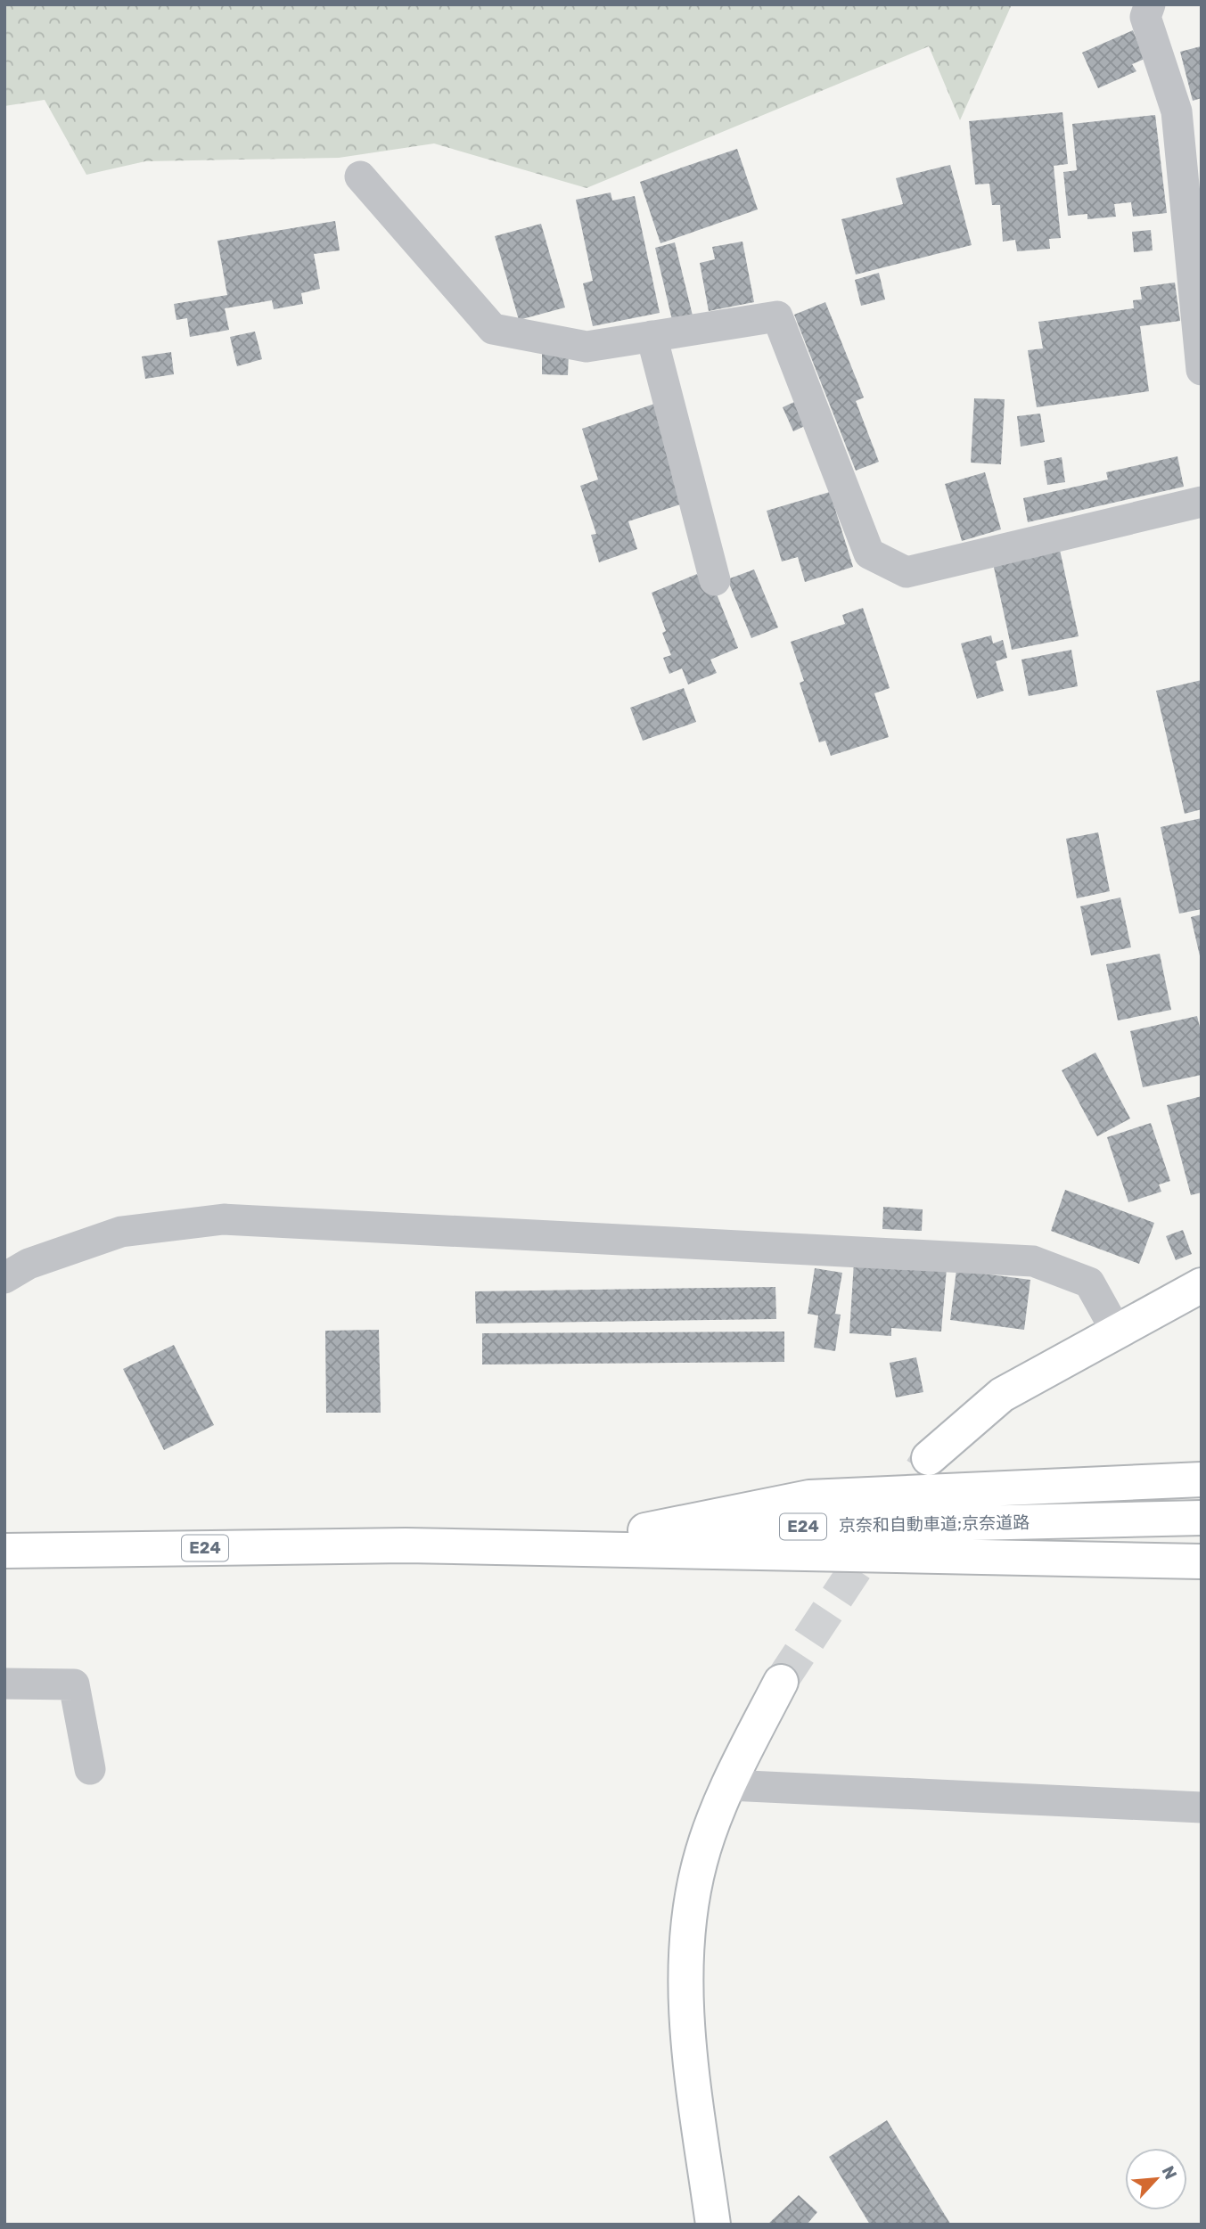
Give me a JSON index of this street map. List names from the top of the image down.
{
  "streets": {
    "main road": ["京奈和自動車道;京奈道路", "E24"]
  },
  "north": "top right"
}
